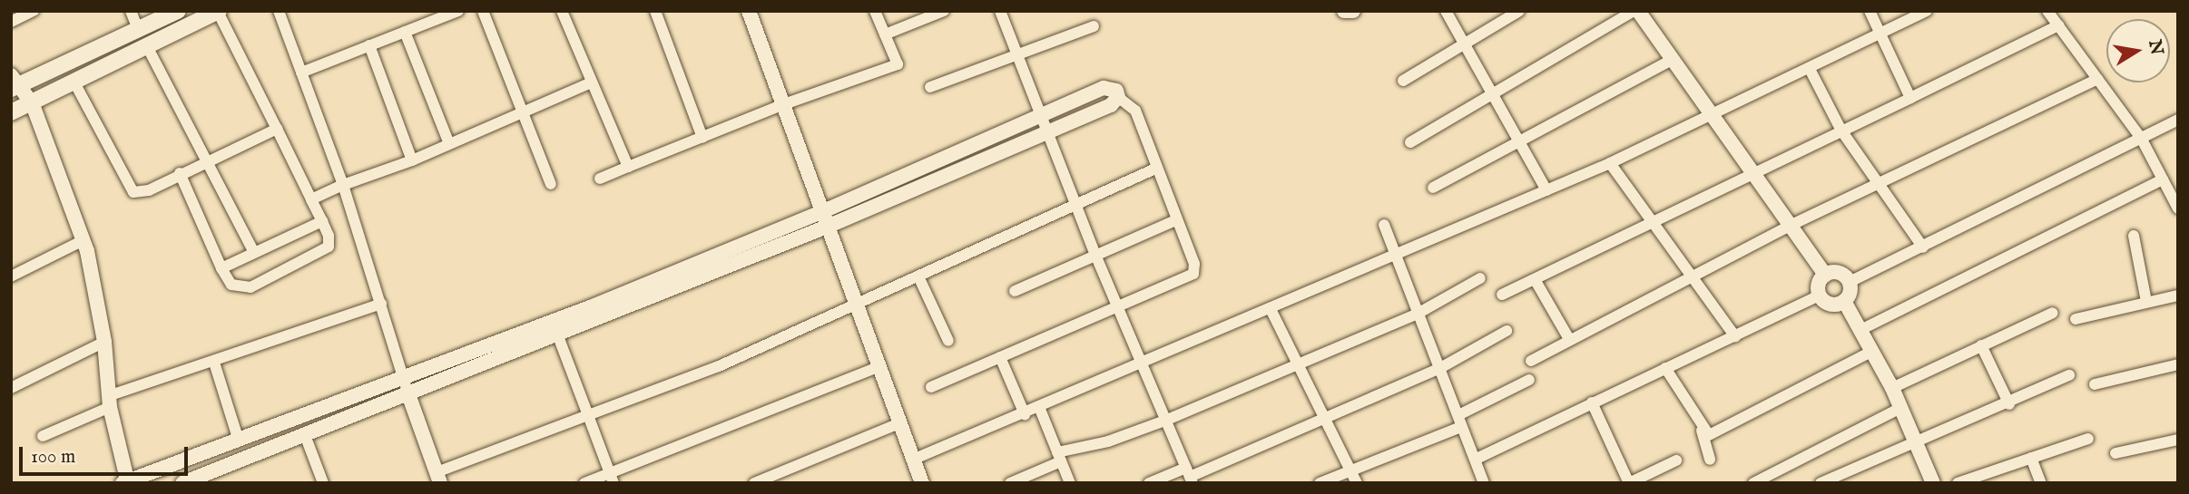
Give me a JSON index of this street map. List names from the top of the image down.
{
  "scale_bar": "100 m",
  "north": "right"
}
